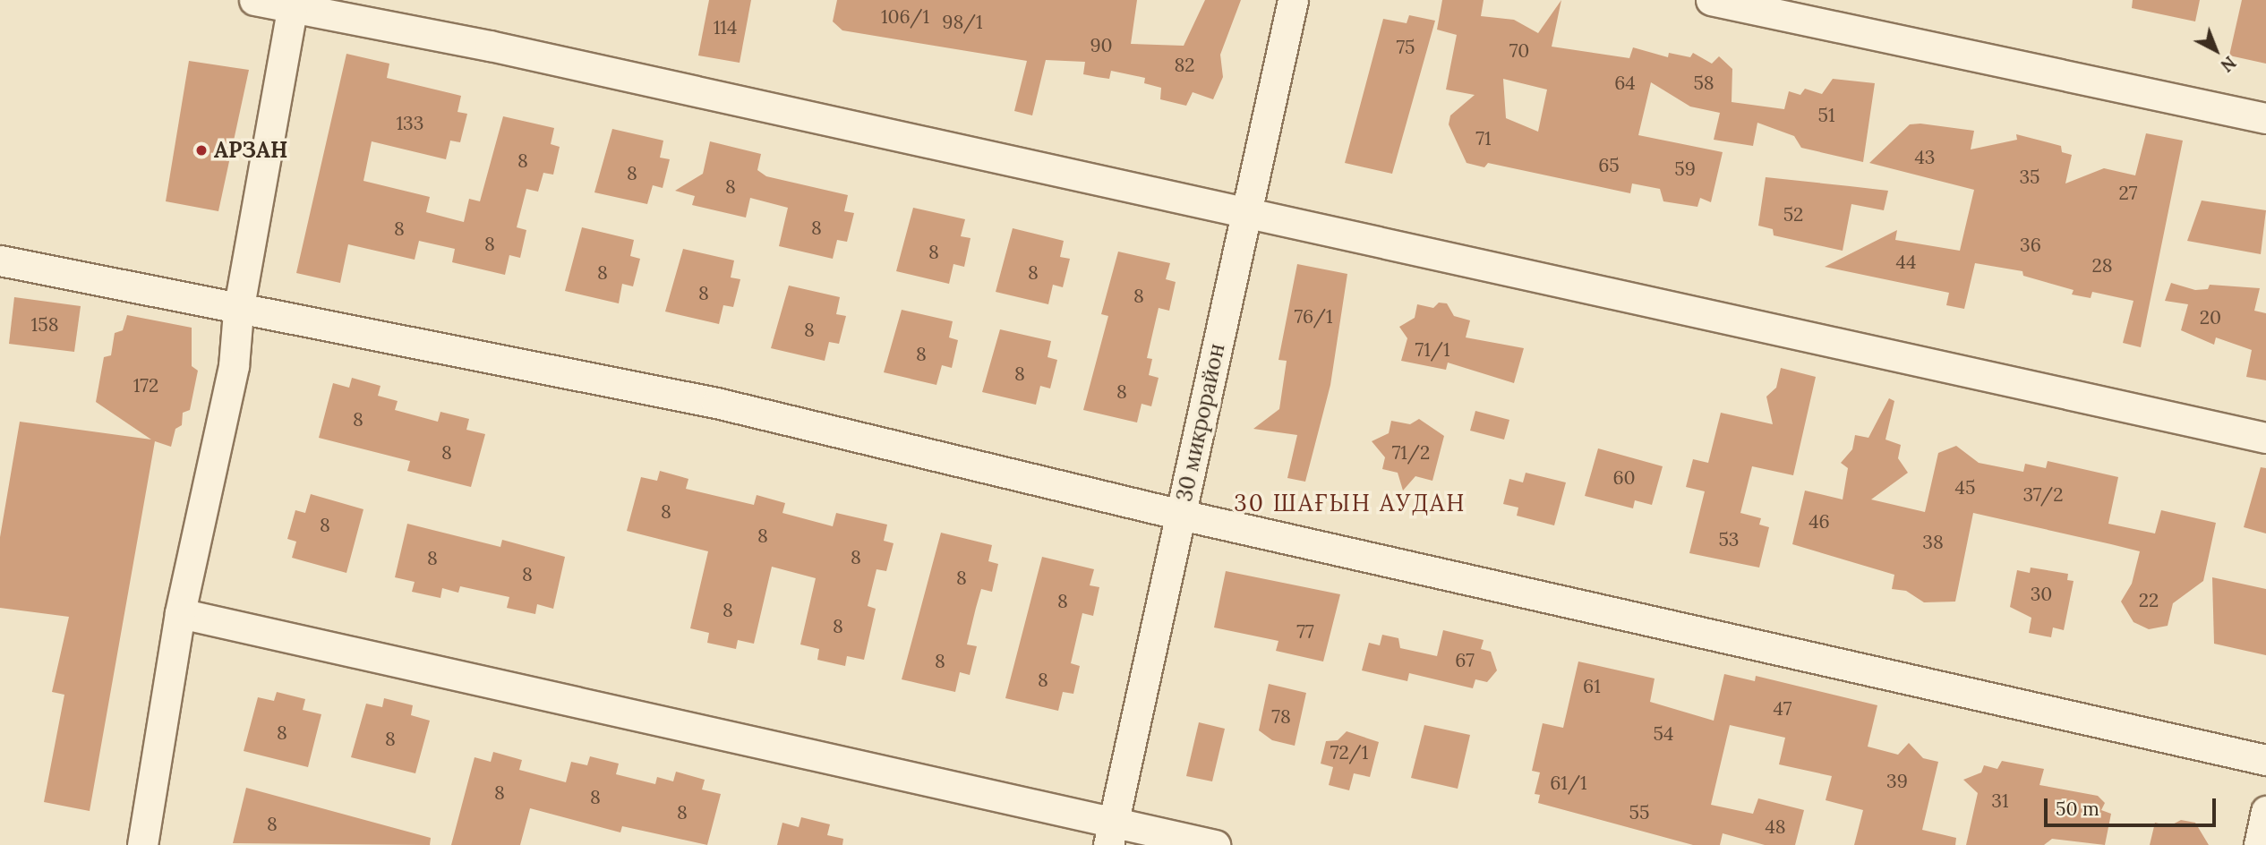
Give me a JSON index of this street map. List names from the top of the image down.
{
  "streets": {
    "street": ["30 микрорайон"]
  },
  "districts": ["30 ШАҒЫН АУДАН"],
  "places": ["АРЗАН"],
  "house_numbers": [
    "106/1",
    "98/1",
    "114",
    "90",
    "75",
    "70",
    "82",
    "64",
    "58",
    "51",
    "133",
    "71",
    "43",
    "8",
    "65",
    "59",
    "8",
    "35",
    "8",
    "27",
    "52",
    "8",
    "8",
    "8",
    "36",
    "8",
    "44",
    "28",
    "8",
    "8",
    "8",
    "8",
    "76/1",
    "20",
    "158",
    "8",
    "71/1",
    "8",
    "8",
    "172",
    "8",
    "8",
    "8",
    "71/2",
    "60",
    "45",
    "37/2",
    "8",
    "46",
    "8",
    "8",
    "53",
    "38",
    "8",
    "8",
    "8",
    "8",
    "30",
    "22",
    "8",
    "8",
    "8",
    "77",
    "67",
    "8",
    "8",
    "61",
    "47",
    "78",
    "8",
    "54",
    "8",
    "72/1",
    "39",
    "61/1",
    "8",
    "8",
    "31",
    "8",
    "55",
    "8",
    "48"
  ],
  "scale_bar": "50 m",
  "north": "bottom right"
}
